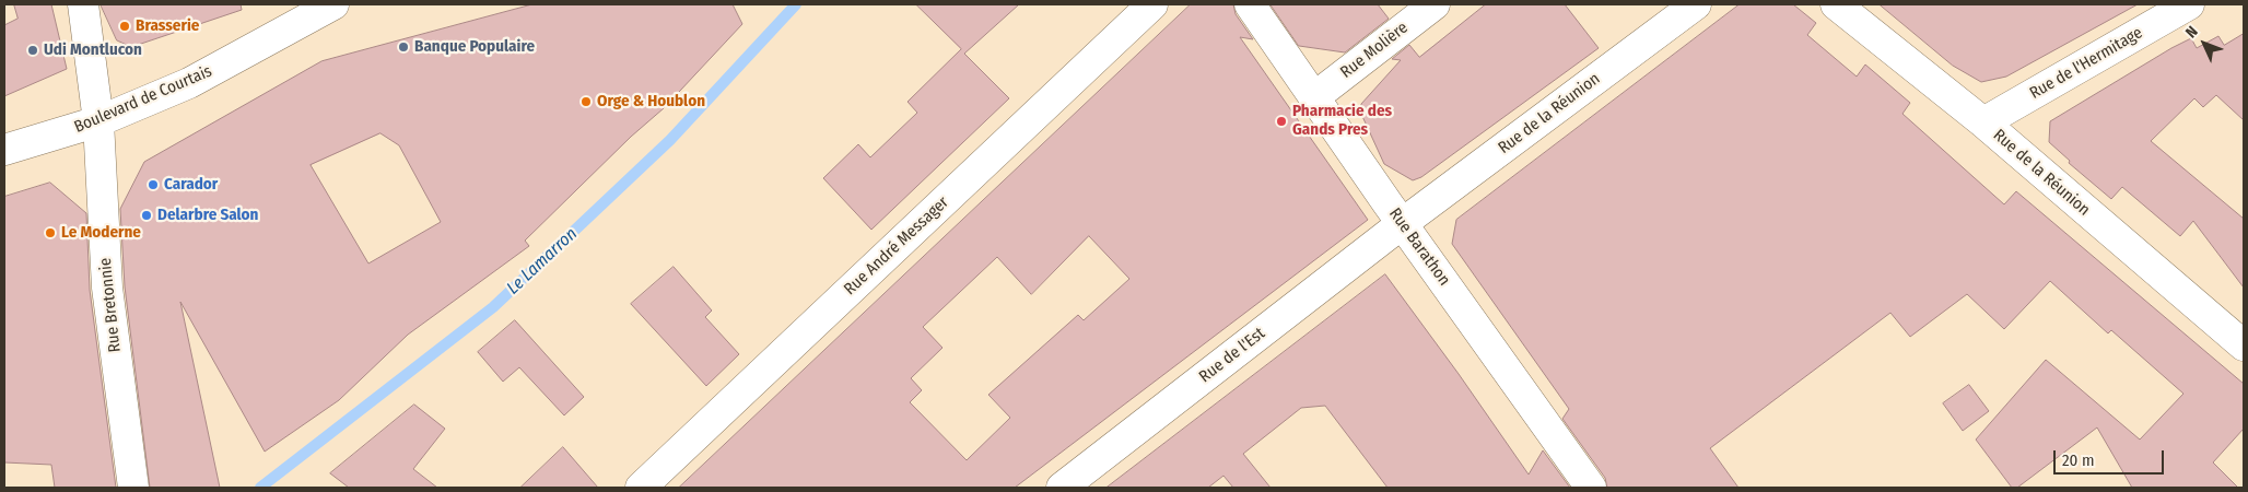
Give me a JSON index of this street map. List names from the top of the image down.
{
  "streets": {
    "street": [
      "Rue Molière",
      "Rue de l'Hermitage",
      "Boulevard de Courtais",
      "Rue de la Réunion",
      "Rue André Messager",
      "Rue Barathon",
      "Rue Bretonnie",
      "Rue de l'Est"
    ]
  },
  "crossings": [
    ["Rue Molière", "Rue Barathon"],
    ["Rue de l'Hermitage", "Rue de la Réunion"],
    ["Boulevard de Courtais", "Rue Bretonnie"],
    ["Rue de la Réunion", "Rue Barathon"],
    ["Rue de la Réunion", "Rue de l'Est"],
    ["Rue Barathon", "Rue de l'Est"]
  ],
  "water": ["Le Lamarron"],
  "places": [
    "Brasserie",
    "Banque Populaire",
    "Udi Montlucon",
    "Orge & Houblon",
    "Pharmacie des Gands Pres",
    "Carador",
    "Delarbre Salon",
    "Le Moderne"
  ],
  "scale_bar": "20 m",
  "north": "top left"
}
